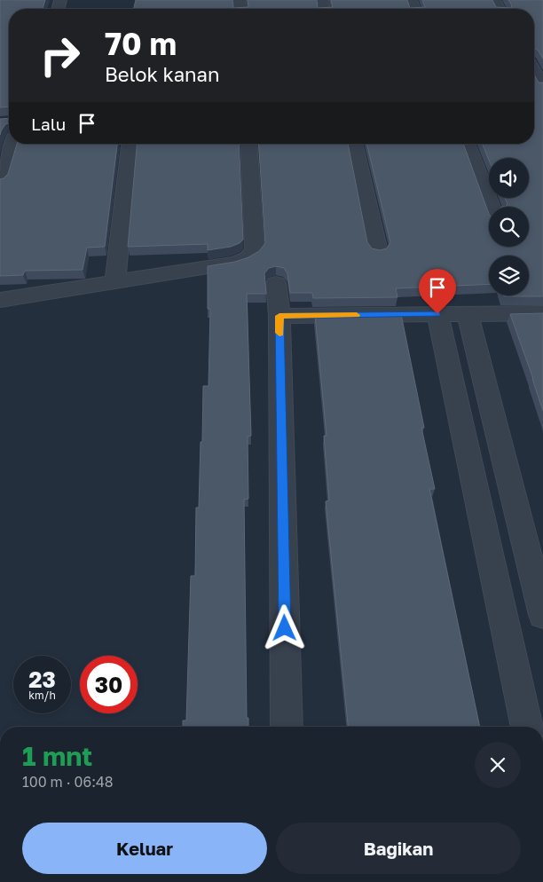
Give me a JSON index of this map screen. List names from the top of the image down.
{
  "page": {
    "turn": ["70 m", "Belok kanan"],
    "then": "Lalu",
    "speed": "23 km/h",
    "limit": "30",
    "heading": ["1 mnt", "100 m · 06:48"],
    "buttons": ["Keluar", "Bagikan"]
  }
}
